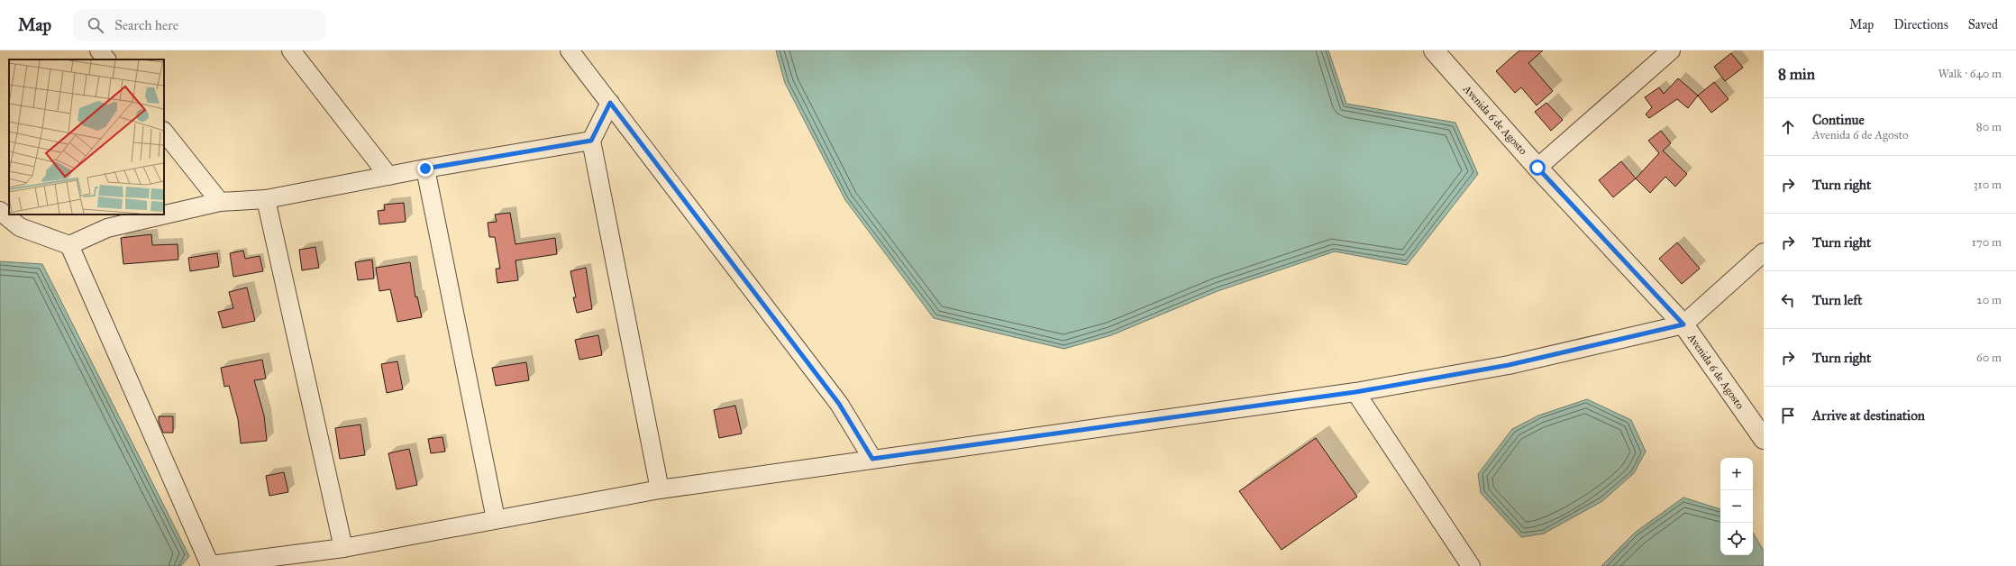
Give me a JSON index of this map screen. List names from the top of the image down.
{
  "streets": {
    "street": ["Avenida 6 de Agosto"]
  },
  "page": {
    "header": "Map",
    "search": "Search here",
    "nav": ["Map", "Directions", "Saved"],
    "heading": ["8 min", "Walk · 640 m"],
    "list": [
      ["Continue", "Avenida 6 de Agosto", "80 m"],
      ["Turn right", "310 m"],
      ["Turn right", "170 m"],
      ["Turn left", "20 m"],
      ["Turn right", "60 m"],
      "Arrive at destination"
    ],
    "map_buttons": ["+", "−"]
  }
}
